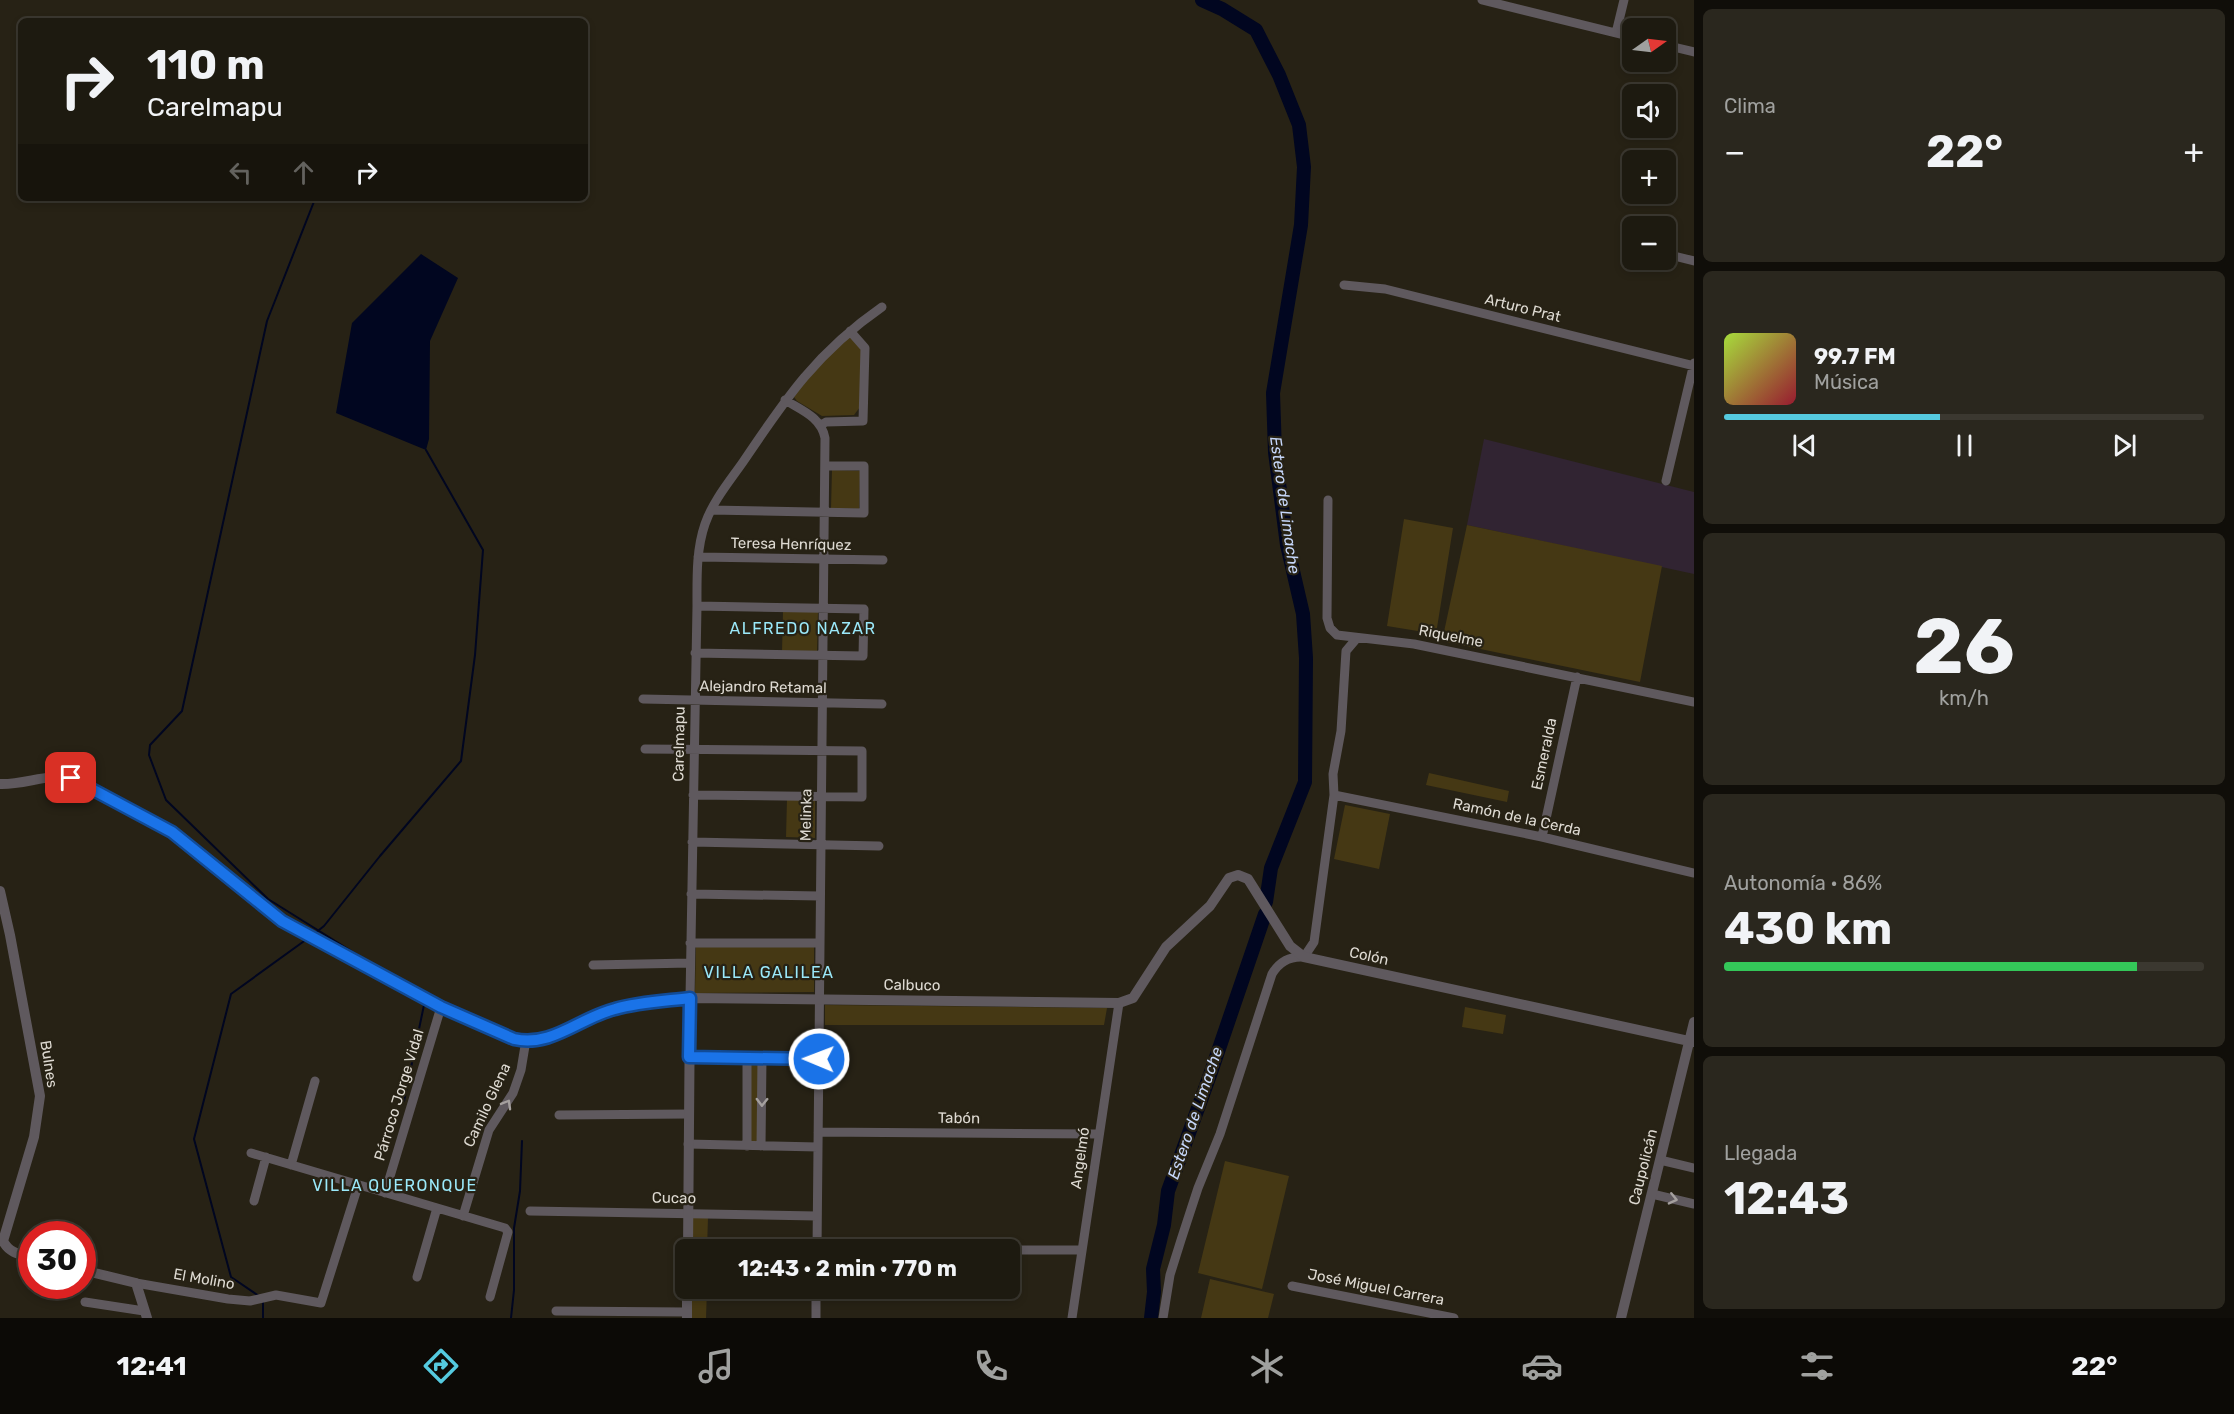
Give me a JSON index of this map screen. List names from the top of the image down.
{
  "streets": {
    "street": [
      "Arturo Prat",
      "Teresa Henríquez",
      "Riquelme",
      "Alejandro Retamal",
      "Carelmapu",
      "Esmeralda",
      "Melinka",
      "Ramón de la Cerda",
      "Colón",
      "Calbuco",
      "Bulnes",
      "Párroco Jorge Vidal",
      "Camilo Glena",
      "Tabón",
      "Angelmó",
      "Caupolicán",
      "Cucao",
      "El Molino",
      "José Miguel Carrera"
    ]
  },
  "crossings": [
    ["Teresa Henríquez", "Carelmapu"],
    ["Teresa Henríquez", "Melinka"],
    ["Riquelme", "Esmeralda"],
    ["Alejandro Retamal", "Carelmapu"],
    ["Alejandro Retamal", "Melinka"],
    ["Carelmapu", "Calbuco"],
    ["Carelmapu", "Cucao"],
    ["Esmeralda", "Ramón de la Cerda"],
    ["Melinka", "Calbuco"],
    ["Melinka", "Tabón"],
    ["Melinka", "Cucao"],
    ["Colón", "Calbuco"],
    ["Colón", "Caupolicán"],
    ["Calbuco", "Camilo Glena"],
    ["Calbuco", "Angelmó"],
    ["Tabón", "Angelmó"]
  ],
  "one_way": ["Camilo Glena"],
  "districts": ["ALFREDO NAZAR", "VILLA GALILEA", "VILLA QUERONQUE"],
  "water": ["Estero de Limache"],
  "north": "right",
  "page": {
    "tile": [
      "Clima",
      ["26", "km/h"],
      ["Autonomía · 86%", "430 km"],
      ["Llegada", "12:43"]
    ],
    "map_buttons": ["+", "−"],
    "turn": ["110 m", "Carelmapu"],
    "heat": ["−", "22°", "+"],
    "song": ["99.7 FM", "Música"],
    "limit": "30",
    "trip": "12:43 · 2 min · 770 m",
    "tabs": ["12:41", "22°"]
  }
}
